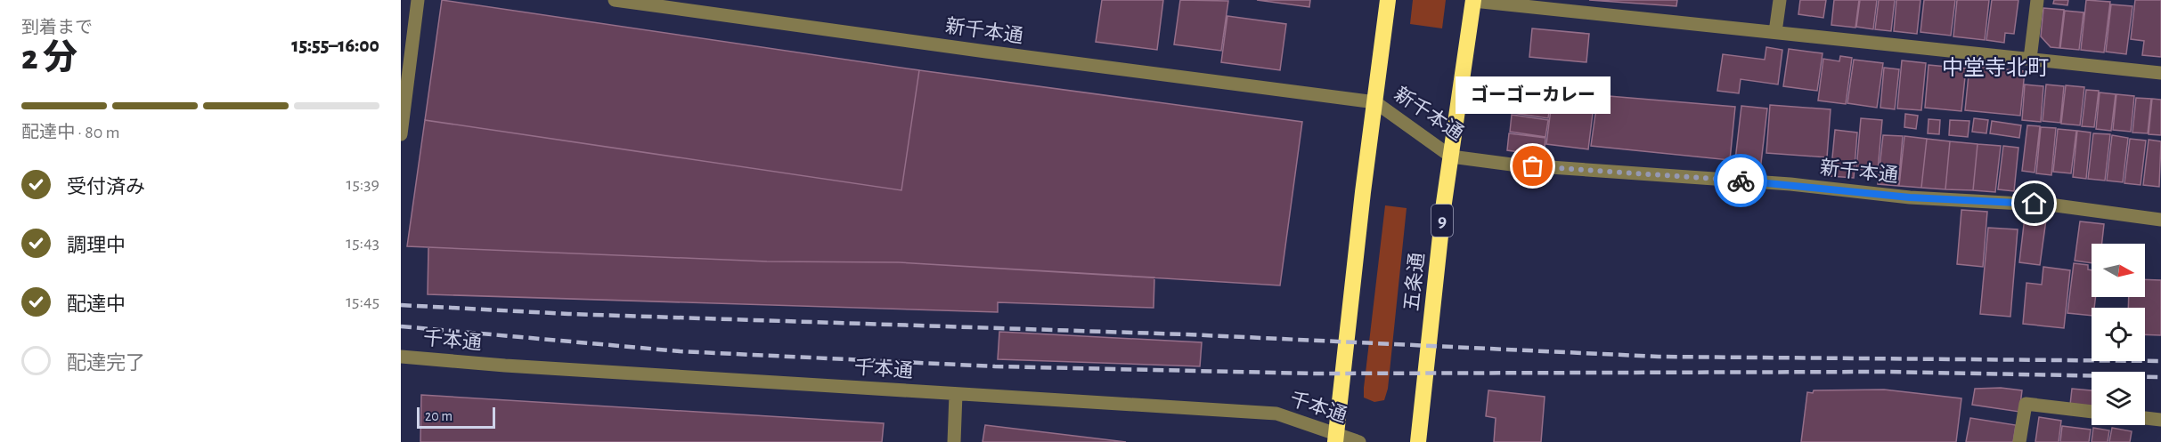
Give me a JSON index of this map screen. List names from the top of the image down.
{
  "streets": {
    "highway": ["9", "五条通"],
    "street": ["新千本通", "千本通"]
  },
  "crossings": [
    ["新千本通", "五条通"]
  ],
  "districts": ["中堂寺北町"],
  "places": ["ゴーゴーカレー"],
  "scale_bar": "20 m",
  "north": "right",
  "page": {
    "heading": ["2 分", "到着まで", "15:55–16:00"],
    "bubble": "ゴーゴーカレー",
    "bar": "配達中 · 80 m",
    "list": [
      ["受付済み", "15:39"],
      ["調理中", "15:43"],
      ["配達中", "15:45"],
      "配達完了"
    ],
    "scale": "20 m"
  }
}
